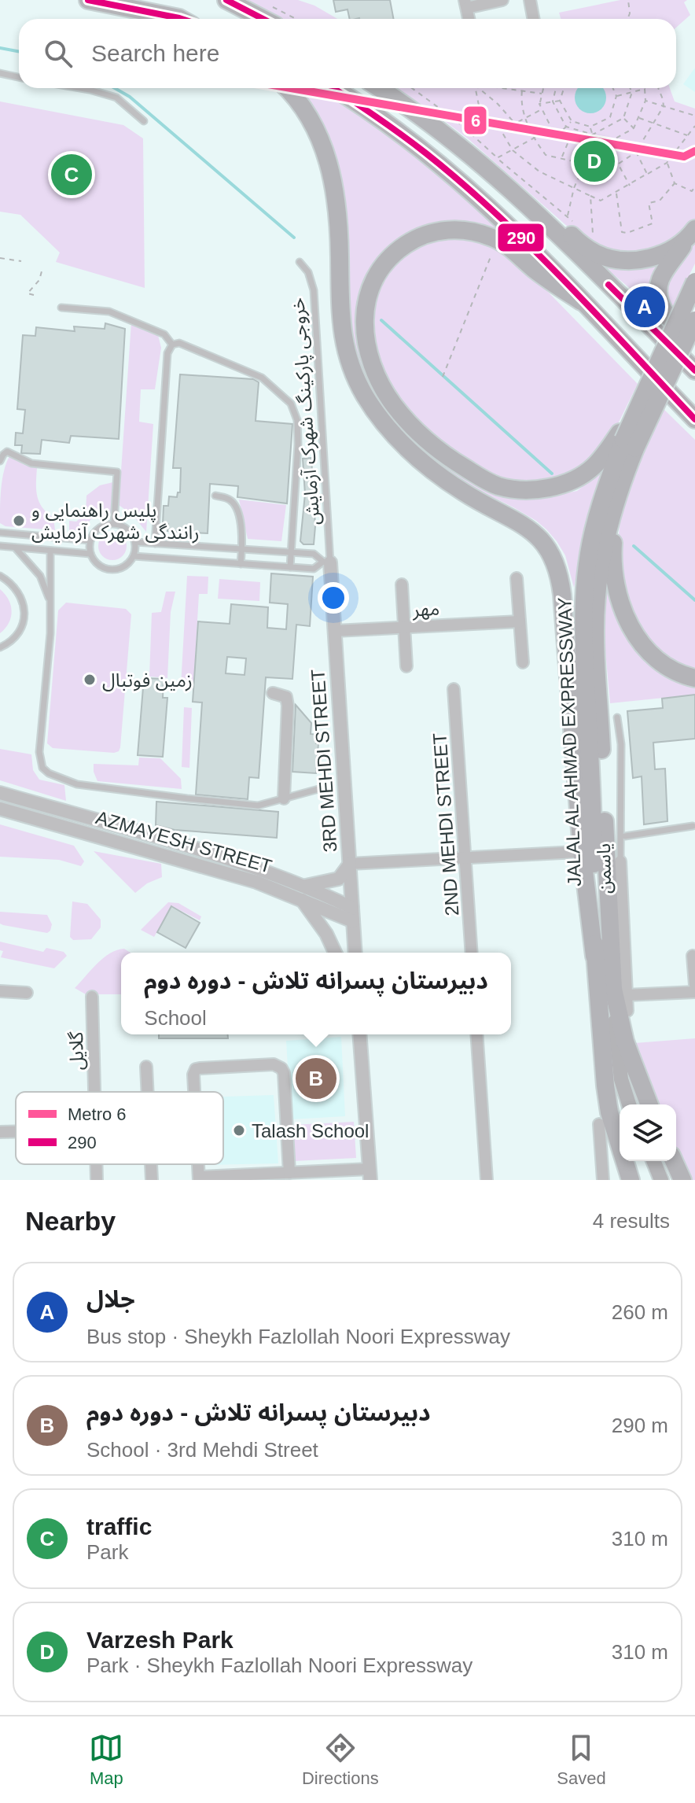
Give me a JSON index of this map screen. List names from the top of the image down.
{
  "streets": {
    "highway": ["JALAL AL AHMAD EXPRESSWAY"],
    "street": [
      "مهر",
      "3RD MEHDI STREET",
      "2ND MEHDI STREET",
      "AZMAYESH STREET",
      "یاسمن",
      "گلایل"
    ],
    "lane": ["خروجی پارکینگ شهرک آزمایش"]
  },
  "crossings": [
    ["خروجی پارکینگ شهرک آزمایش", "3RD MEHDI STREET"],
    ["مهر", "3RD MEHDI STREET"],
    ["JALAL AL AHMAD EXPRESSWAY", "یاسمن"],
    ["3RD MEHDI STREET", "AZMAYESH STREET"]
  ],
  "places": ["پلیس راهنمایی و رانندگی شهرک آزمایش", "زمین فوتبال", "Talash School"],
  "lines": ["transit line 290", "metro line 6"],
  "legend": ["Metro 6", "290"],
  "page": {
    "search": "Search here",
    "pins": [
      "D",
      "C",
      "A",
      "B"
    ],
    "popup": ["دبیرستان پسرانه تلاش - دوره دوم", "School"],
    "heading": ["Nearby", "4 results"],
    "list": [
      {
        "mark": "A",
        "name": "جلال",
        "note": "Bus stop · Sheykh Fazlollah Noori Expressway",
        "value": "260 m"
      },
      {
        "mark": "B",
        "name": "دبیرستان پسرانه تلاش - دوره دوم",
        "note": "School · 3rd Mehdi Street",
        "value": "290 m"
      },
      {
        "mark": "C",
        "name": "traffic",
        "note": "Park",
        "value": "310 m"
      },
      {
        "mark": "D",
        "name": "Varzesh Park",
        "note": "Park · Sheykh Fazlollah Noori Expressway",
        "value": "310 m"
      }
    ],
    "nav": ["Map", "Directions", "Saved"]
  }
}
